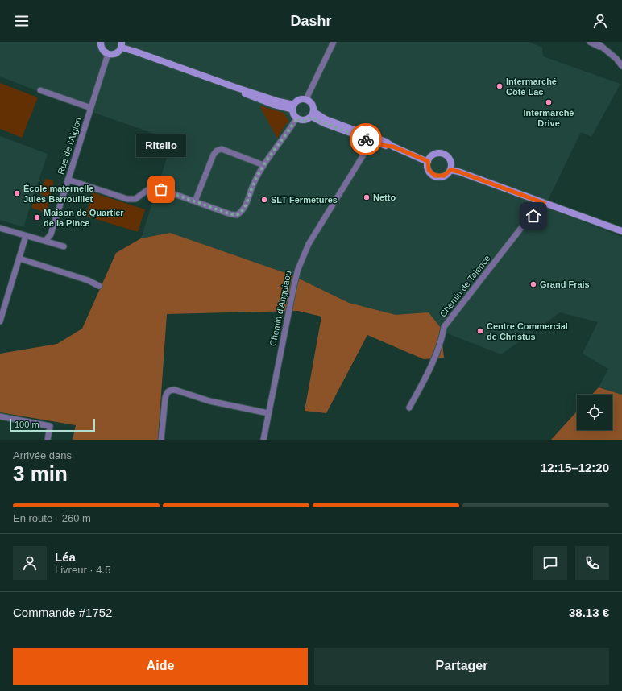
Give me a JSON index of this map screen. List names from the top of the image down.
{
  "streets": {
    "street": ["Rue de l'Aiglon", "Chemin de Talence", "Chemin d'Anguiaou"]
  },
  "places": [
    "Intermarché Côté Lac",
    "Intermarché Drive",
    "Ritello",
    "École maternelle Jules Barrouillet",
    "Netto",
    "SLT Fermetures",
    "Maison de Quartier de la Pince",
    "Grand Frais",
    "Centre Commercial de Christus"
  ],
  "scale_bar": "100 m",
  "page": {
    "header": "Dashr",
    "bubble": "Ritello",
    "scale": "100 m",
    "heading": ["3 min", "Arrivée dans", "12:15–12:20"],
    "panel": [
      "Léa",
      "Livreur · 4.5",
      "Commande #1752",
      "38.13 €"
    ],
    "bar": "En route · 260 m",
    "buttons": ["Aide", "Partager"]
  }
}
